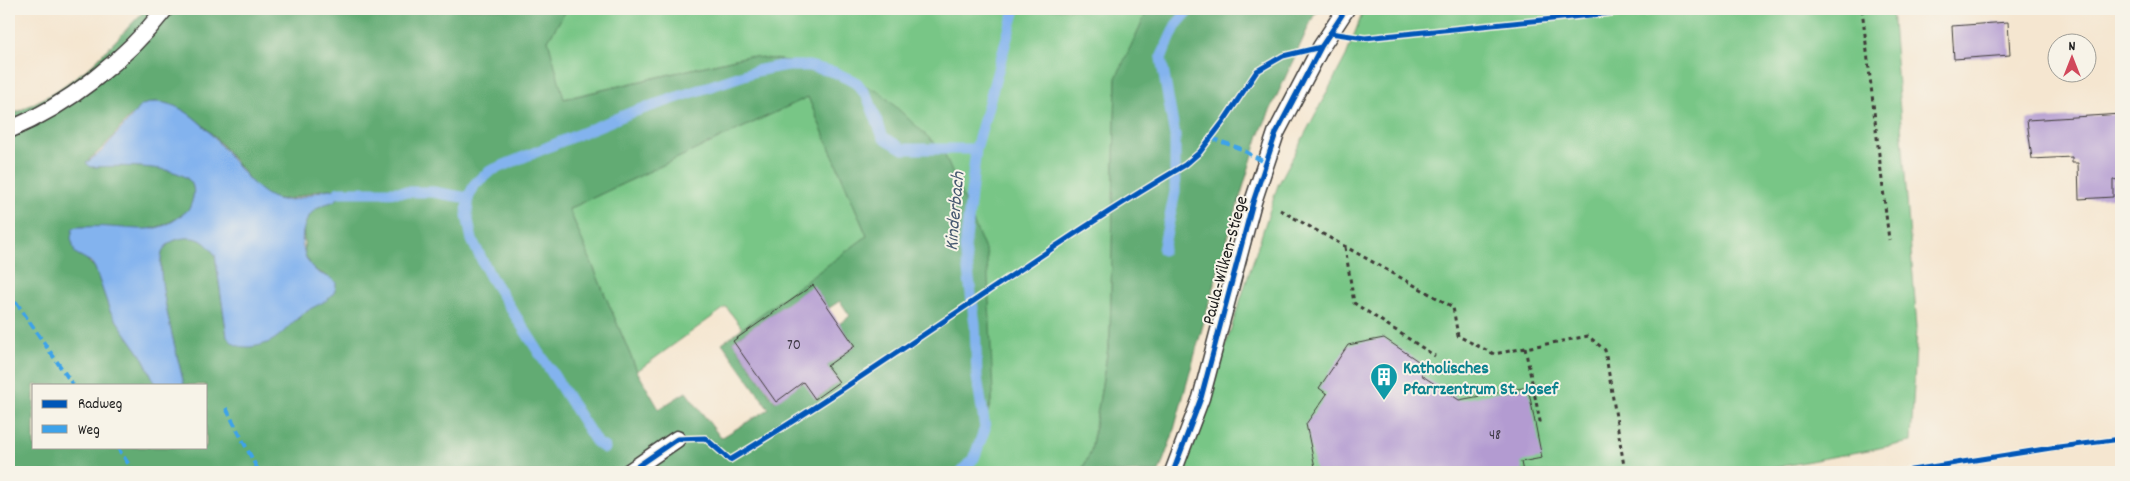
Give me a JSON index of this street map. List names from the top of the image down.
{
  "streets": {
    "lane": ["Paula-Wilken-Stiege"]
  },
  "water": ["Kinderbach"],
  "places": {
    "building": ["Katholisches Pfarrzentrum St. Josef"]
  },
  "house_numbers": ["70", "48"],
  "legend": ["Radweg", "Weg"],
  "north": "top"
}
